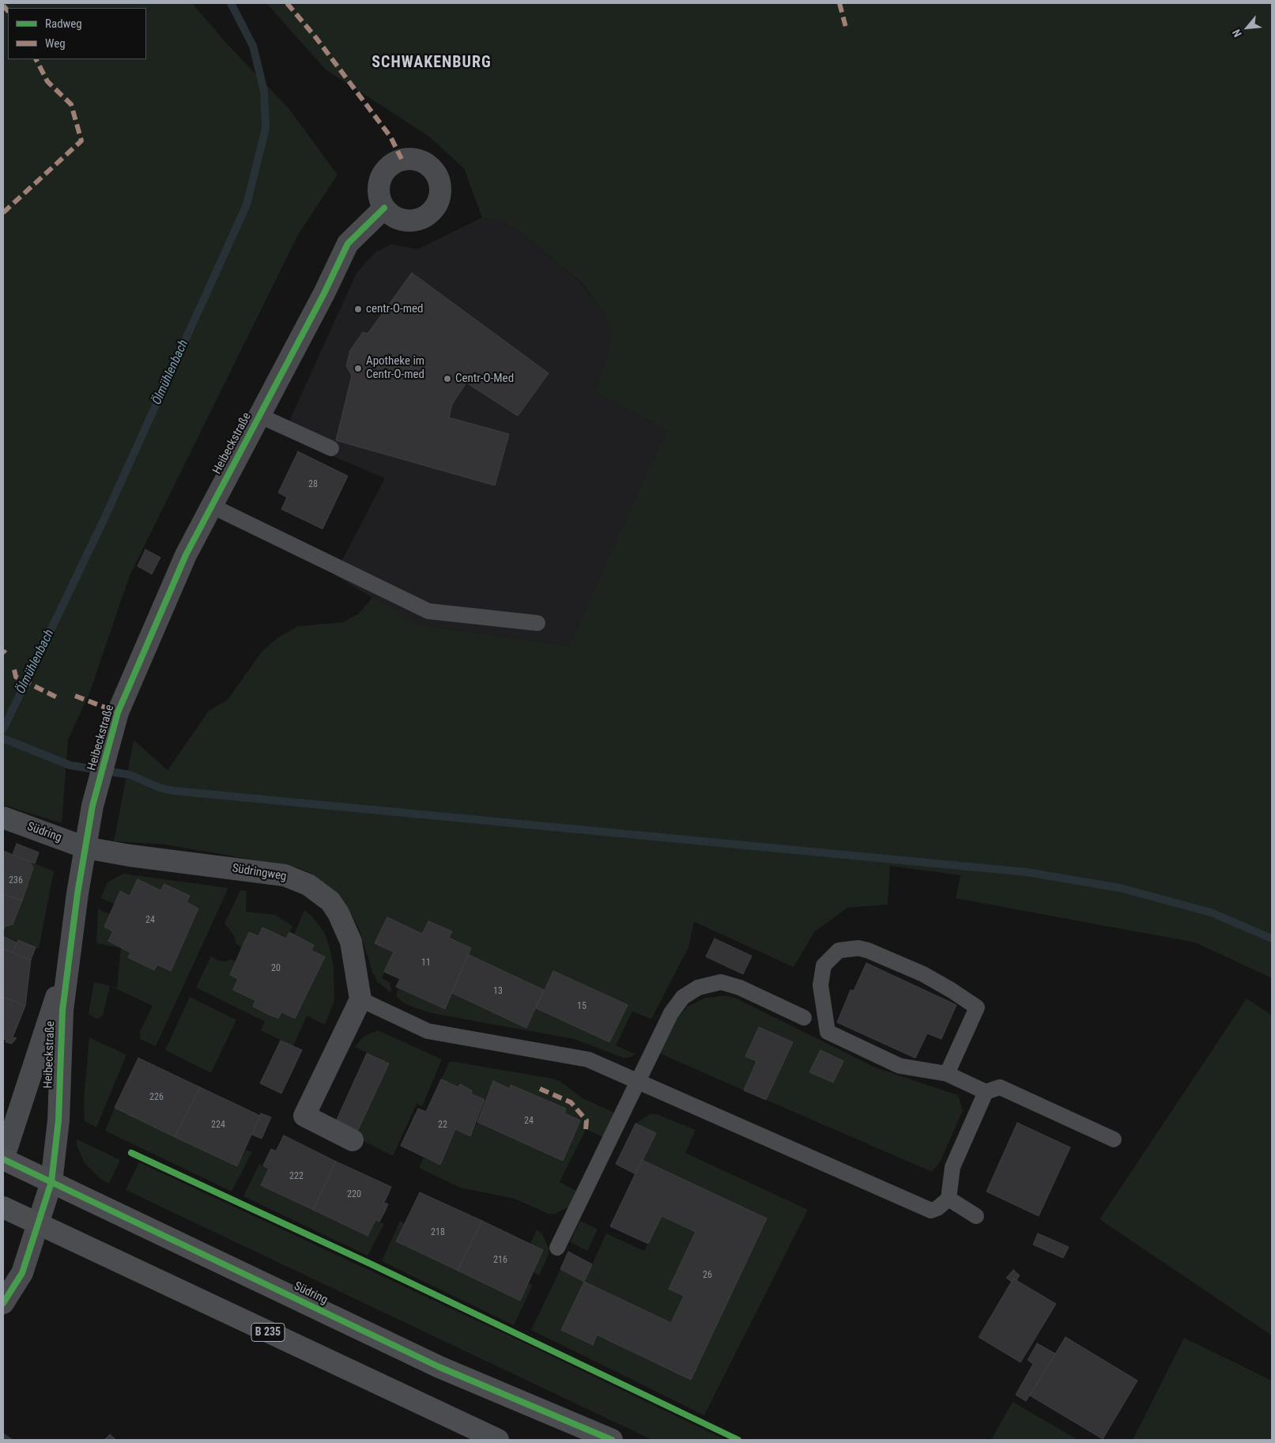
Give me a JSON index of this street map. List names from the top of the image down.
{
  "streets": {
    "main road": ["Südring", "B 235"],
    "street": ["Heibeckstraße", "Südringweg"]
  },
  "crossings": [
    ["Heibeckstraße", "Südring"],
    ["Heibeckstraße", "Südringweg"],
    ["Heibeckstraße", "B 235"],
    ["Südring", "Südringweg"]
  ],
  "districts": ["SCHWAKENBURG"],
  "water": ["Ölmühlenbach"],
  "places": ["centr-O-med", "Apotheke im Centr-O-med", "Centr-O-Med"],
  "house_numbers": [
    "28",
    "236",
    "24",
    "11",
    "20",
    "13",
    "15",
    "226",
    "24",
    "224",
    "22",
    "222",
    "220",
    "218",
    "216",
    "26"
  ],
  "legend": ["Radweg", "Weg"],
  "north": "bottom left"
}
